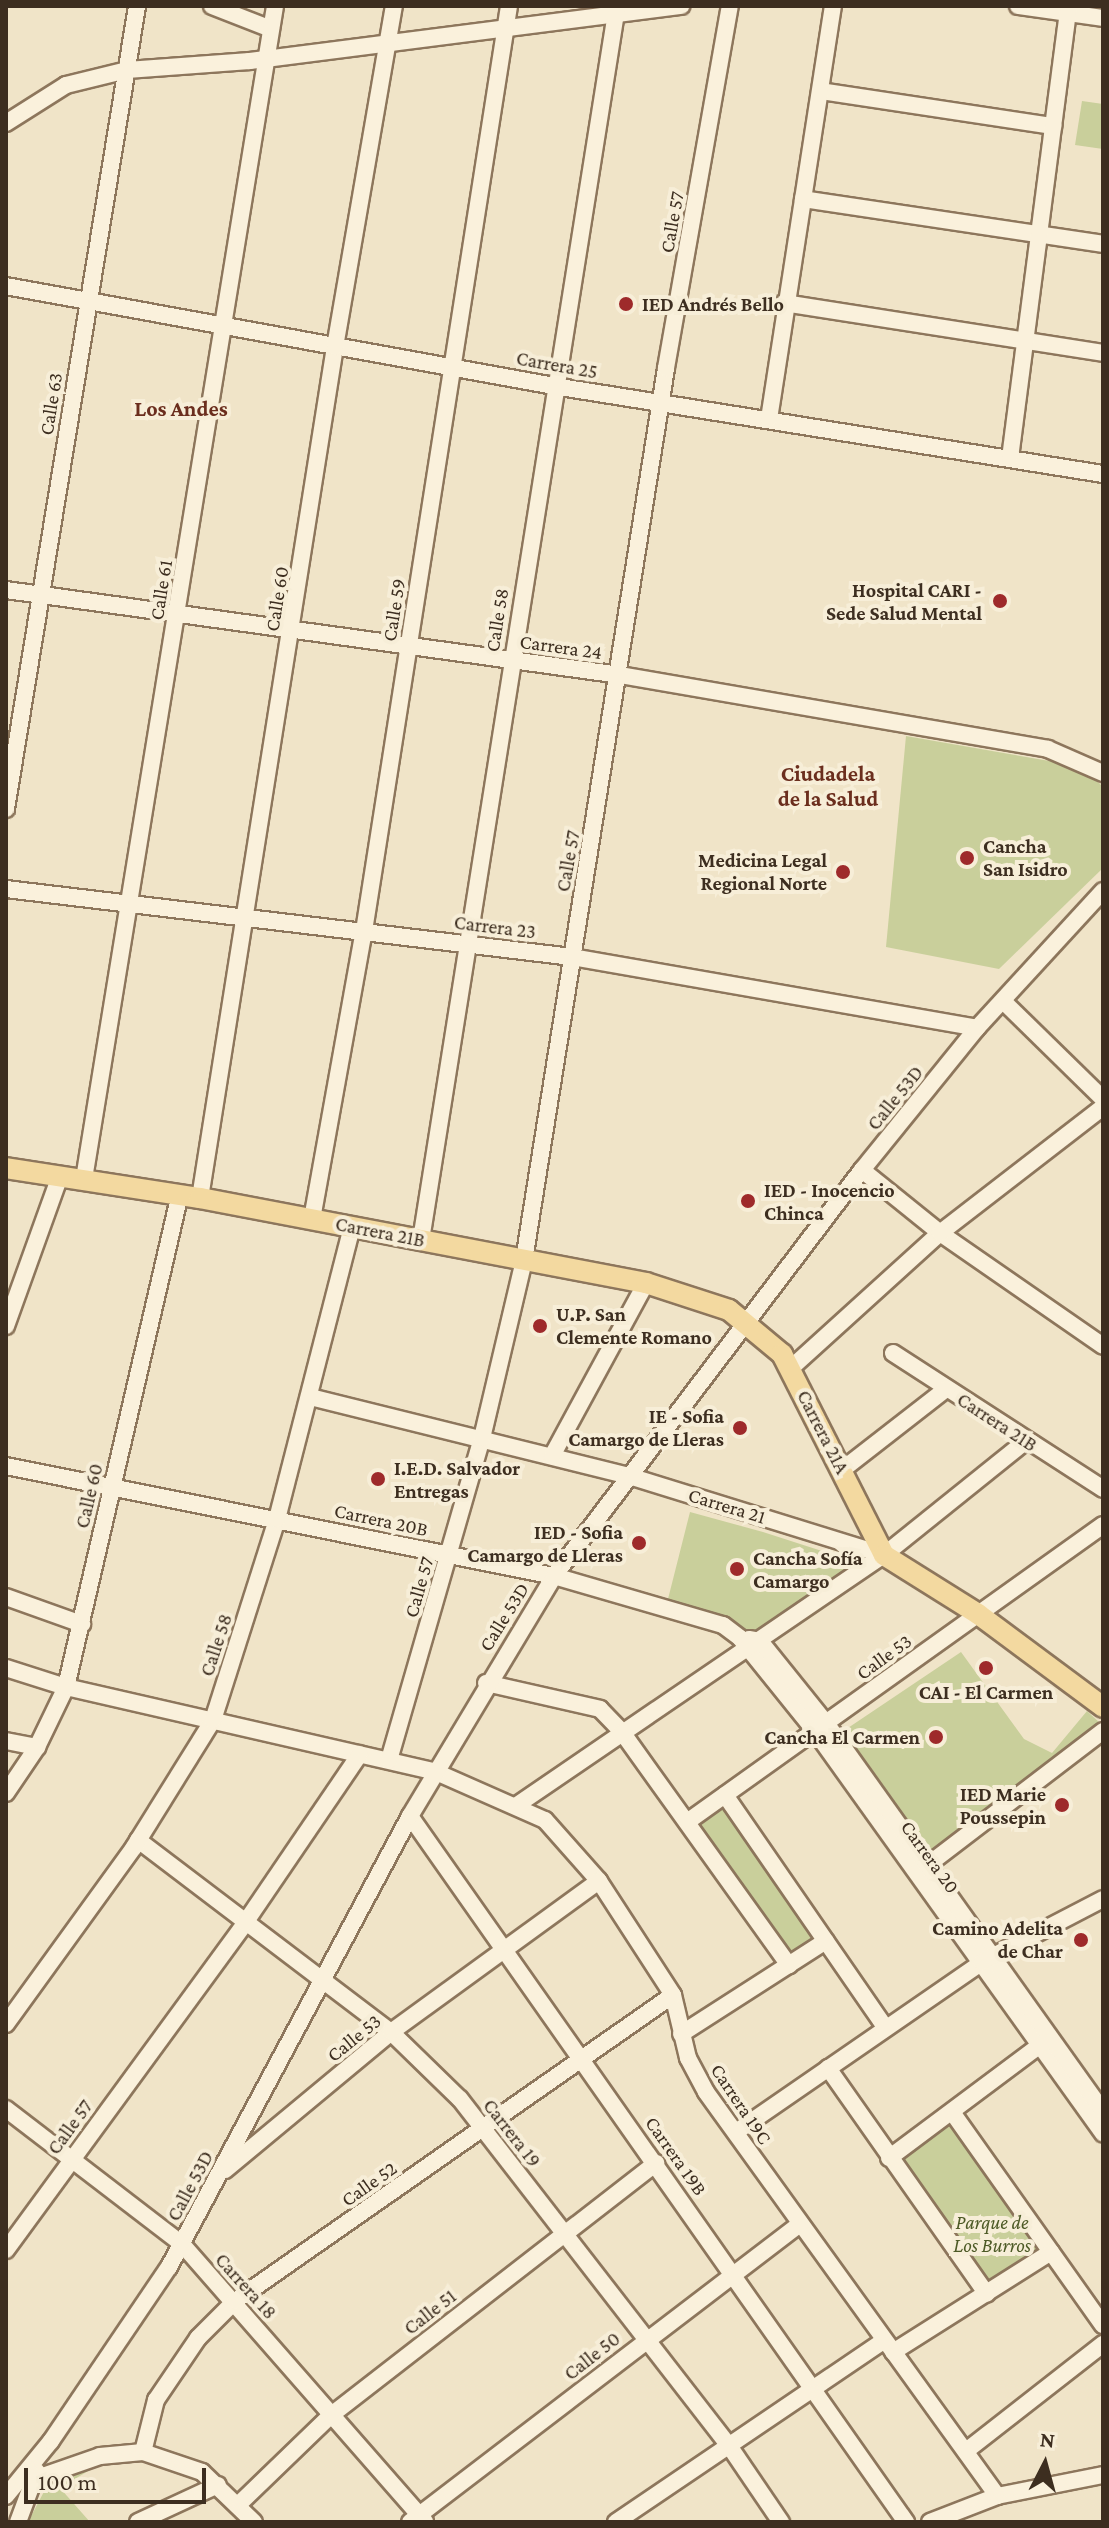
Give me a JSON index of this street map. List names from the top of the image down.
{
  "streets": {
    "main road": ["Carrera 21B", "Carrera 21A", "Carrera 21"],
    "street": [
      "Calle 57",
      "Carrera 25",
      "Calle 63",
      "Calle 61",
      "Calle 60",
      "Calle 59",
      "Calle 58",
      "Carrera 24",
      "Carrera 23",
      "Calle 53D",
      "Carrera 20B",
      "Calle 53",
      "Carrera 20",
      "Carrera 19C",
      "Carrera 19",
      "Carrera 19B",
      "Calle 52",
      "Carrera 18",
      "Calle 51",
      "Calle 50"
    ]
  },
  "crossings": [
    ["Calle 57", "Carrera 25"],
    ["Calle 57", "Carrera 24"],
    ["Calle 57", "Carrera 23"],
    ["Calle 57", "Carrera 21B"],
    ["Calle 57", "Carrera 21"],
    ["Calle 57", "Carrera 20B"],
    ["Calle 57", "Carrera 19"],
    ["Calle 57", "Carrera 18"],
    ["Carrera 25", "Calle 63"],
    ["Carrera 25", "Calle 61"],
    ["Carrera 25", "Calle 60"],
    ["Carrera 25", "Calle 59"],
    ["Carrera 25", "Calle 58"],
    ["Calle 63", "Carrera 24"],
    ["Calle 61", "Carrera 24"],
    ["Calle 61", "Carrera 23"],
    ["Calle 61", "Carrera 21B"],
    ["Calle 60", "Carrera 24"],
    ["Calle 60", "Carrera 23"],
    ["Calle 60", "Carrera 21B"],
    ["Calle 60", "Carrera 20B"],
    ["Calle 59", "Carrera 24"],
    ["Calle 59", "Carrera 23"],
    ["Calle 59", "Carrera 21B"],
    ["Calle 58", "Carrera 24"],
    ["Calle 58", "Carrera 23"],
    ["Calle 58", "Carrera 21B"],
    ["Calle 58", "Carrera 21"],
    ["Calle 58", "Carrera 20B"],
    ["Calle 58", "Carrera 19"],
    ["Carrera 23", "Calle 53D"],
    ["Calle 53D", "Carrera 21B"],
    ["Calle 53D", "Carrera 21A"],
    ["Calle 53D", "Carrera 21"],
    ["Calle 53D", "Carrera 20B"],
    ["Calle 53D", "Calle 53"],
    ["Calle 53D", "Carrera 19C"],
    ["Calle 53D", "Carrera 19"],
    ["Calle 53D", "Carrera 19B"],
    ["Calle 53D", "Carrera 18"],
    ["Carrera 21B", "Carrera 21A"],
    ["Carrera 21A", "Carrera 21"],
    ["Carrera 21", "Calle 53"],
    ["Carrera 20B", "Carrera 20"],
    ["Calle 53", "Carrera 20"],
    ["Calle 53", "Carrera 19C"],
    ["Calle 53", "Carrera 19"],
    ["Calle 53", "Carrera 19B"],
    ["Carrera 19C", "Calle 52"],
    ["Carrera 19C", "Calle 50"],
    ["Carrera 19", "Calle 52"],
    ["Carrera 19", "Calle 51"],
    ["Carrera 19", "Calle 50"],
    ["Carrera 19B", "Calle 52"],
    ["Carrera 19B", "Calle 51"],
    ["Carrera 19B", "Calle 50"],
    ["Calle 52", "Carrera 18"],
    ["Carrera 18", "Calle 51"],
    ["Carrera 18", "Calle 50"]
  ],
  "districts": ["Los Andes", "Ciudadela de la Salud"],
  "parks": ["Parque de Los Burros"],
  "places": [
    "IED Andrés Bello",
    "Hospital CARI - Sede Salud Mental",
    "Cancha San Isidro",
    "Medicina Legal Regional Norte",
    "IED - Inocencio Chinca",
    "U.P. San Clemente Romano",
    "IE - Sofia Camargo de Lleras",
    "I.E.D. Salvador Entregas",
    "IED - Sofia Camargo de Lleras",
    "Cancha Sofía Camargo",
    "CAI - El Carmen",
    "Cancha El Carmen",
    "IED Marie Poussepin",
    "Camino Adelita de Char"
  ],
  "scale_bar": "100 m",
  "north": "top"
}
